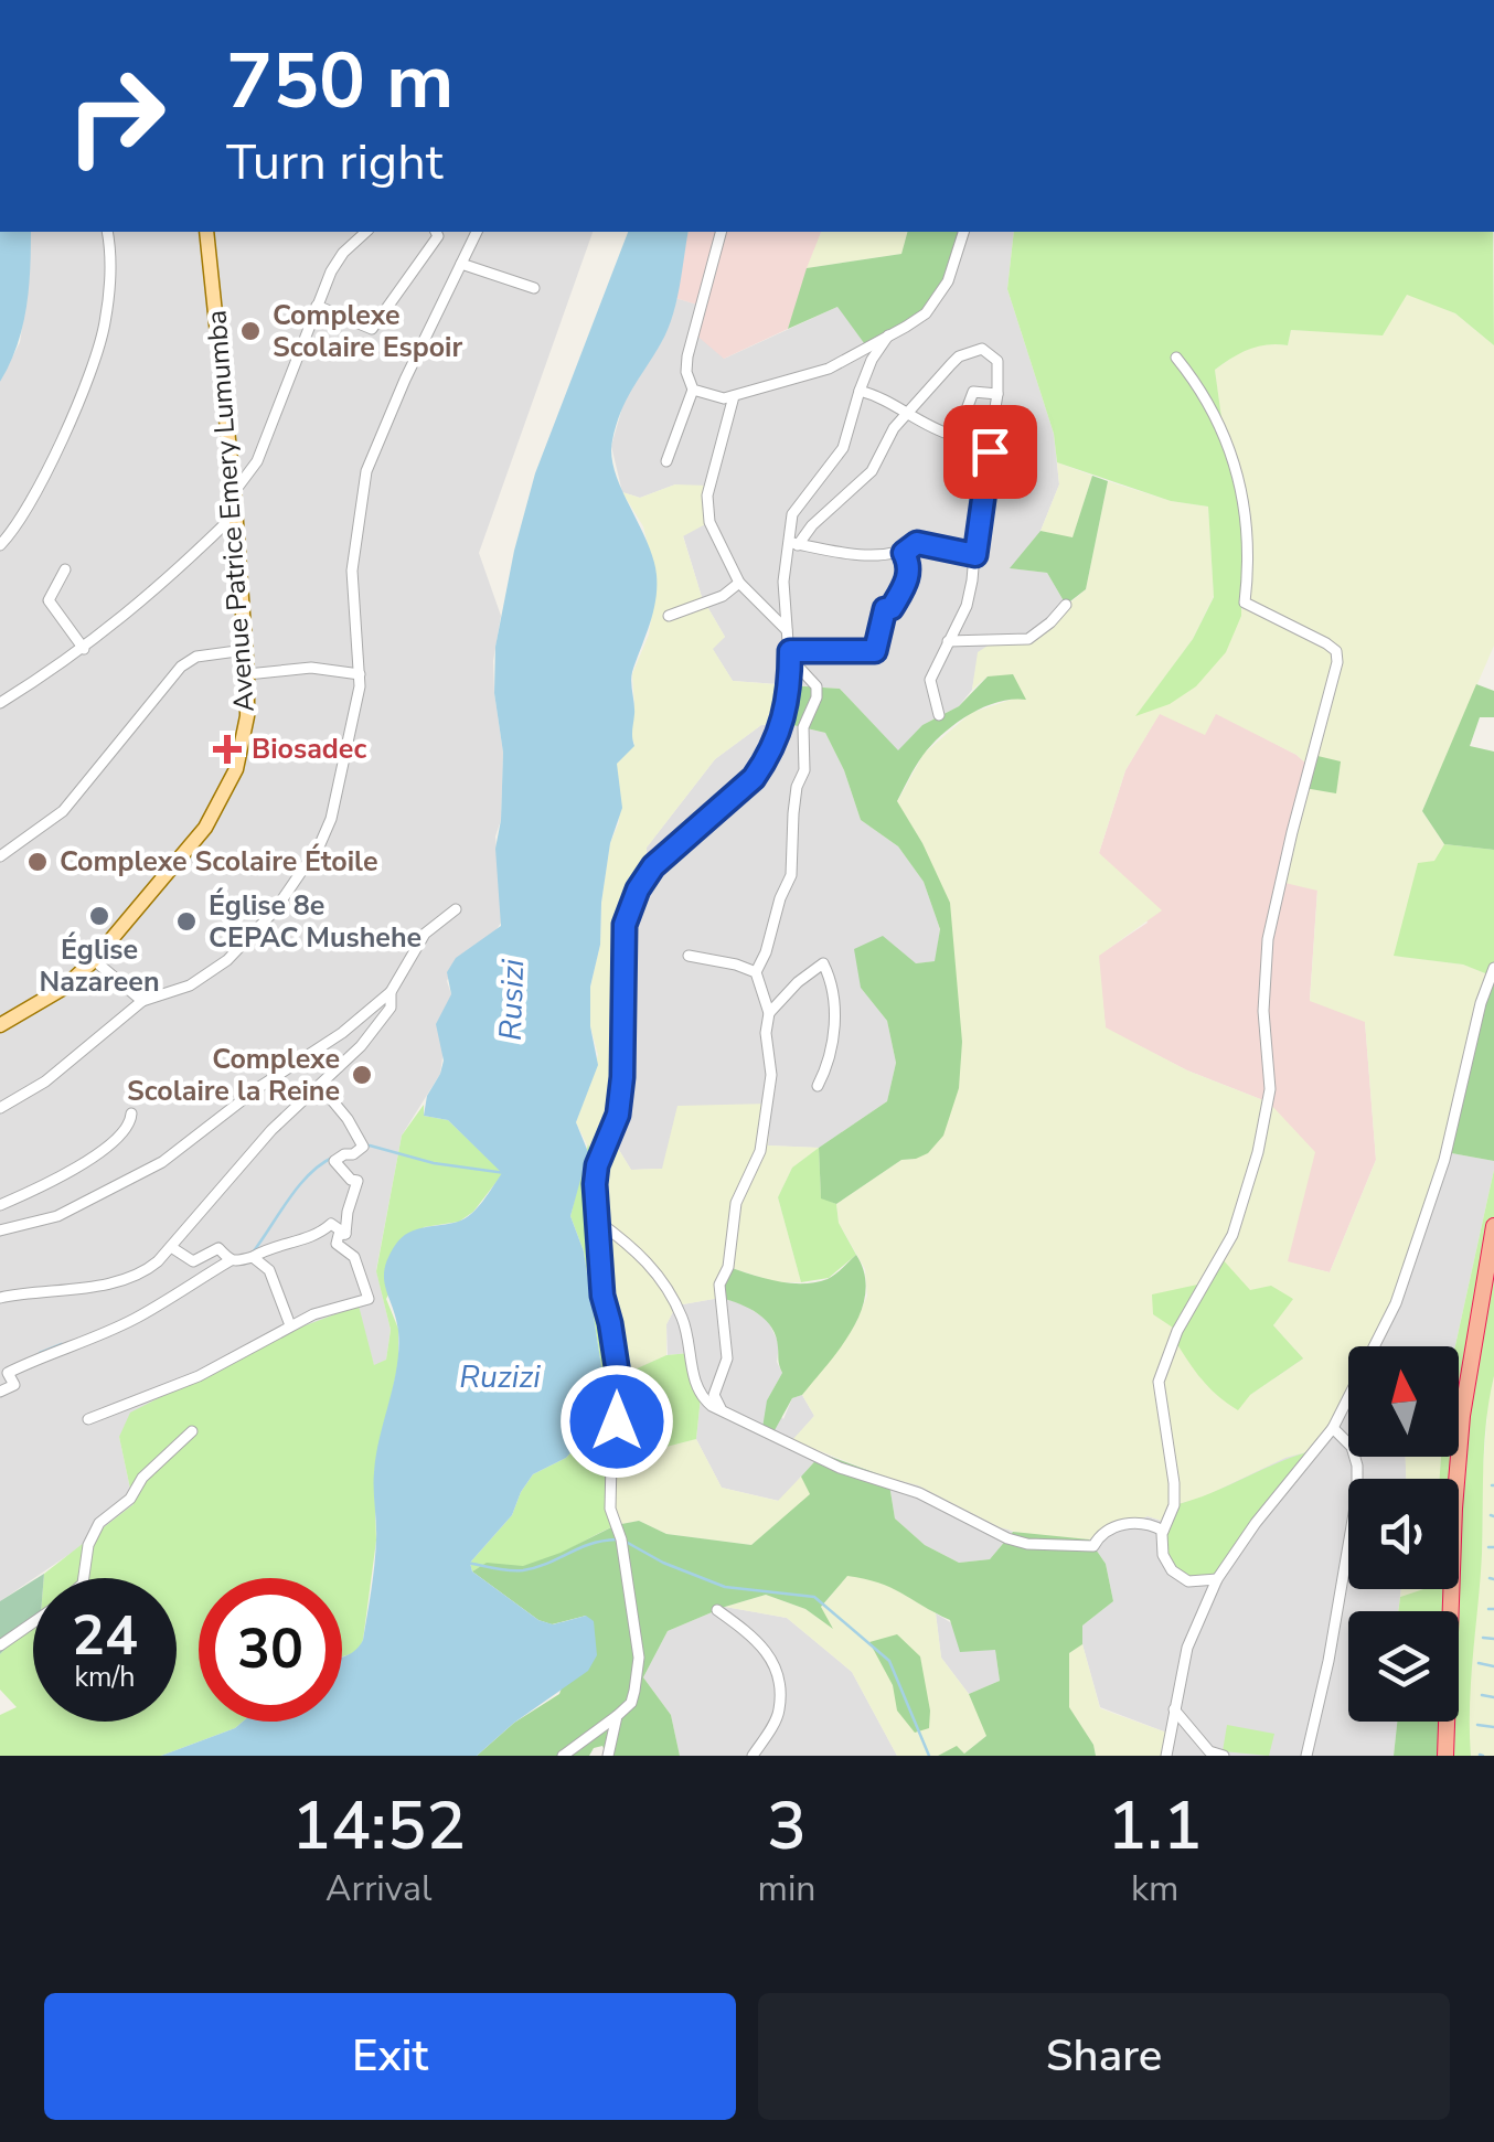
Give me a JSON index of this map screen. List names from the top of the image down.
{
  "streets": {
    "main road": ["Avenue Patrice Emery Lumumba"]
  },
  "water": ["Rusizi", "Ruzizi"],
  "places": {
    "other": [
      "Complexe Scolaire Espoir",
      "Complexe Scolaire Étoile",
      "Église Nazareen",
      "Église 8e CEPAC Mushehe",
      "Complexe Scolaire la Reine"
    ],
    "health": ["Biosadec"]
  },
  "north": "top",
  "page": {
    "turn": ["750 m", "Turn right"],
    "speed": "24 km/h",
    "limit": "30",
    "eta": [
      "14:52",
      "Arrival",
      "3",
      "min",
      "1.1",
      "km"
    ],
    "buttons": ["Exit", "Share"]
  }
}
